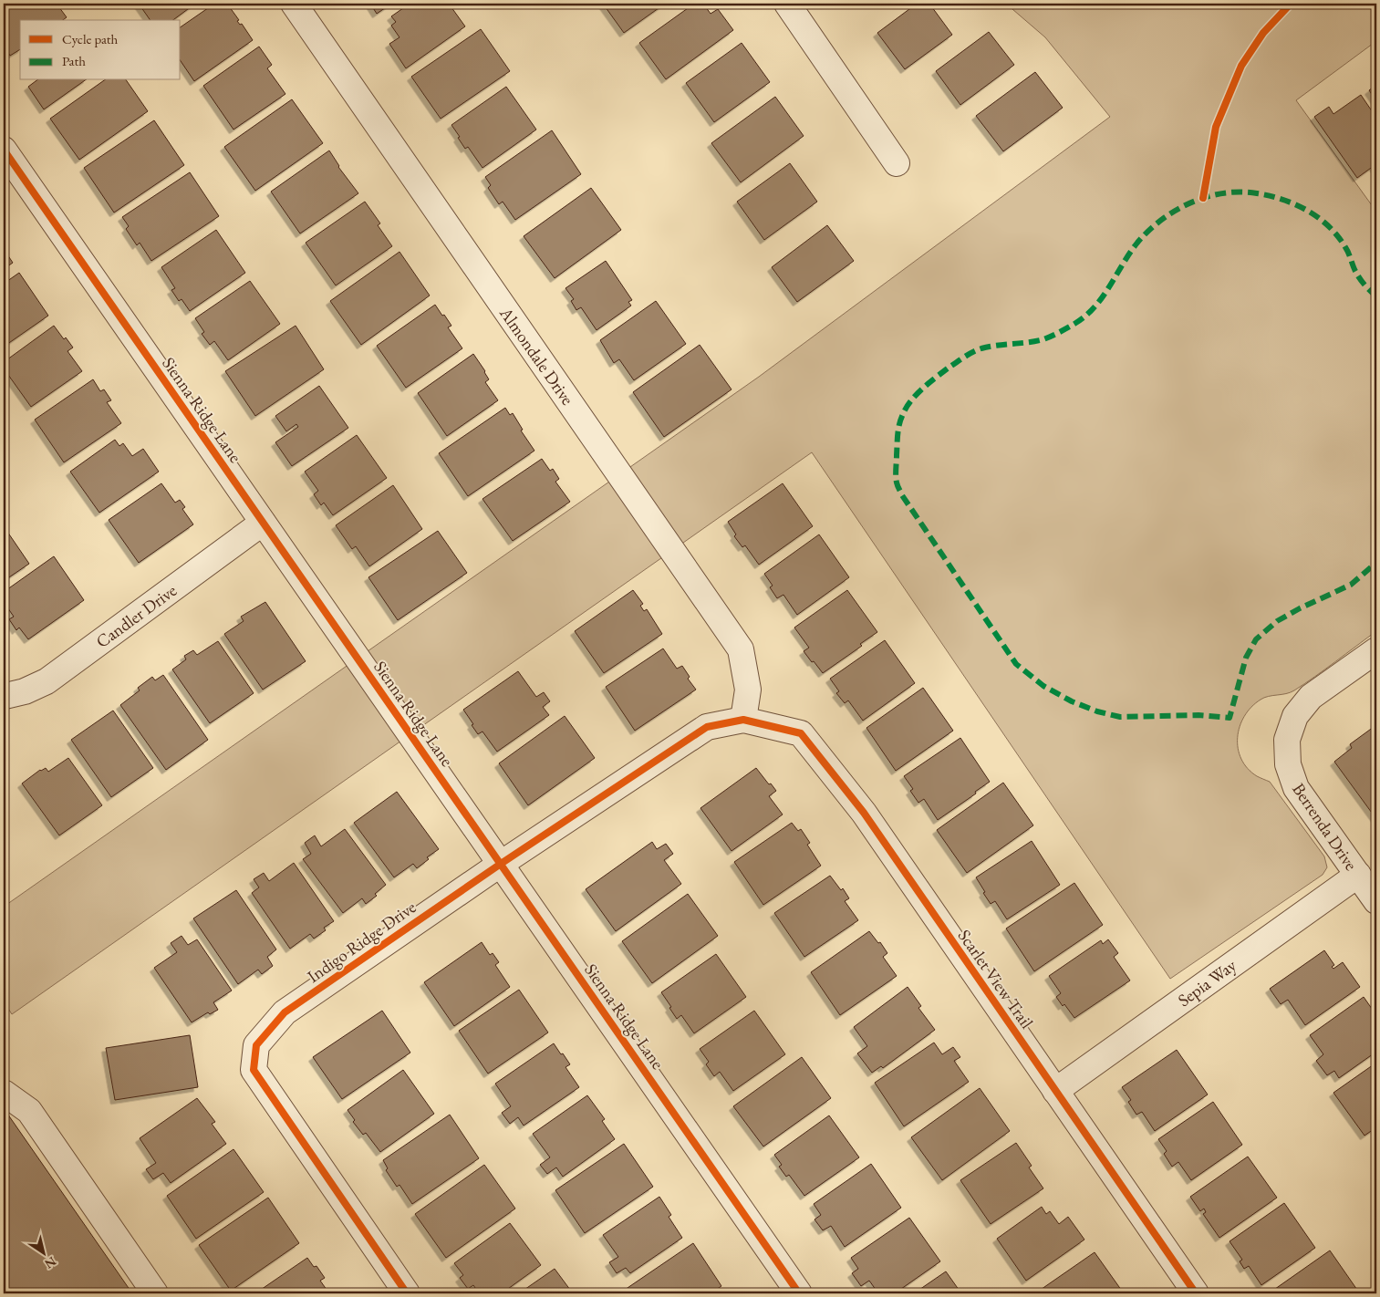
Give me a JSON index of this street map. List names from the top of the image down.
{
  "streets": {
    "street": [
      "Almondale Drive",
      "Sienna Ridge Lane",
      "Candler Drive",
      "Berrenda Drive",
      "Indigo Ridge Drive",
      "Scarlet View Trail",
      "Sepia Way"
    ]
  },
  "crossings": [
    ["Almondale Drive", "Indigo Ridge Drive"],
    ["Almondale Drive", "Scarlet View Trail"],
    ["Sienna Ridge Lane", "Candler Drive"],
    ["Sienna Ridge Lane", "Indigo Ridge Drive"],
    ["Berrenda Drive", "Sepia Way"],
    ["Indigo Ridge Drive", "Scarlet View Trail"],
    ["Scarlet View Trail", "Sepia Way"]
  ],
  "legend": ["Cycle path", "Path"],
  "north": "bottom right"
}
